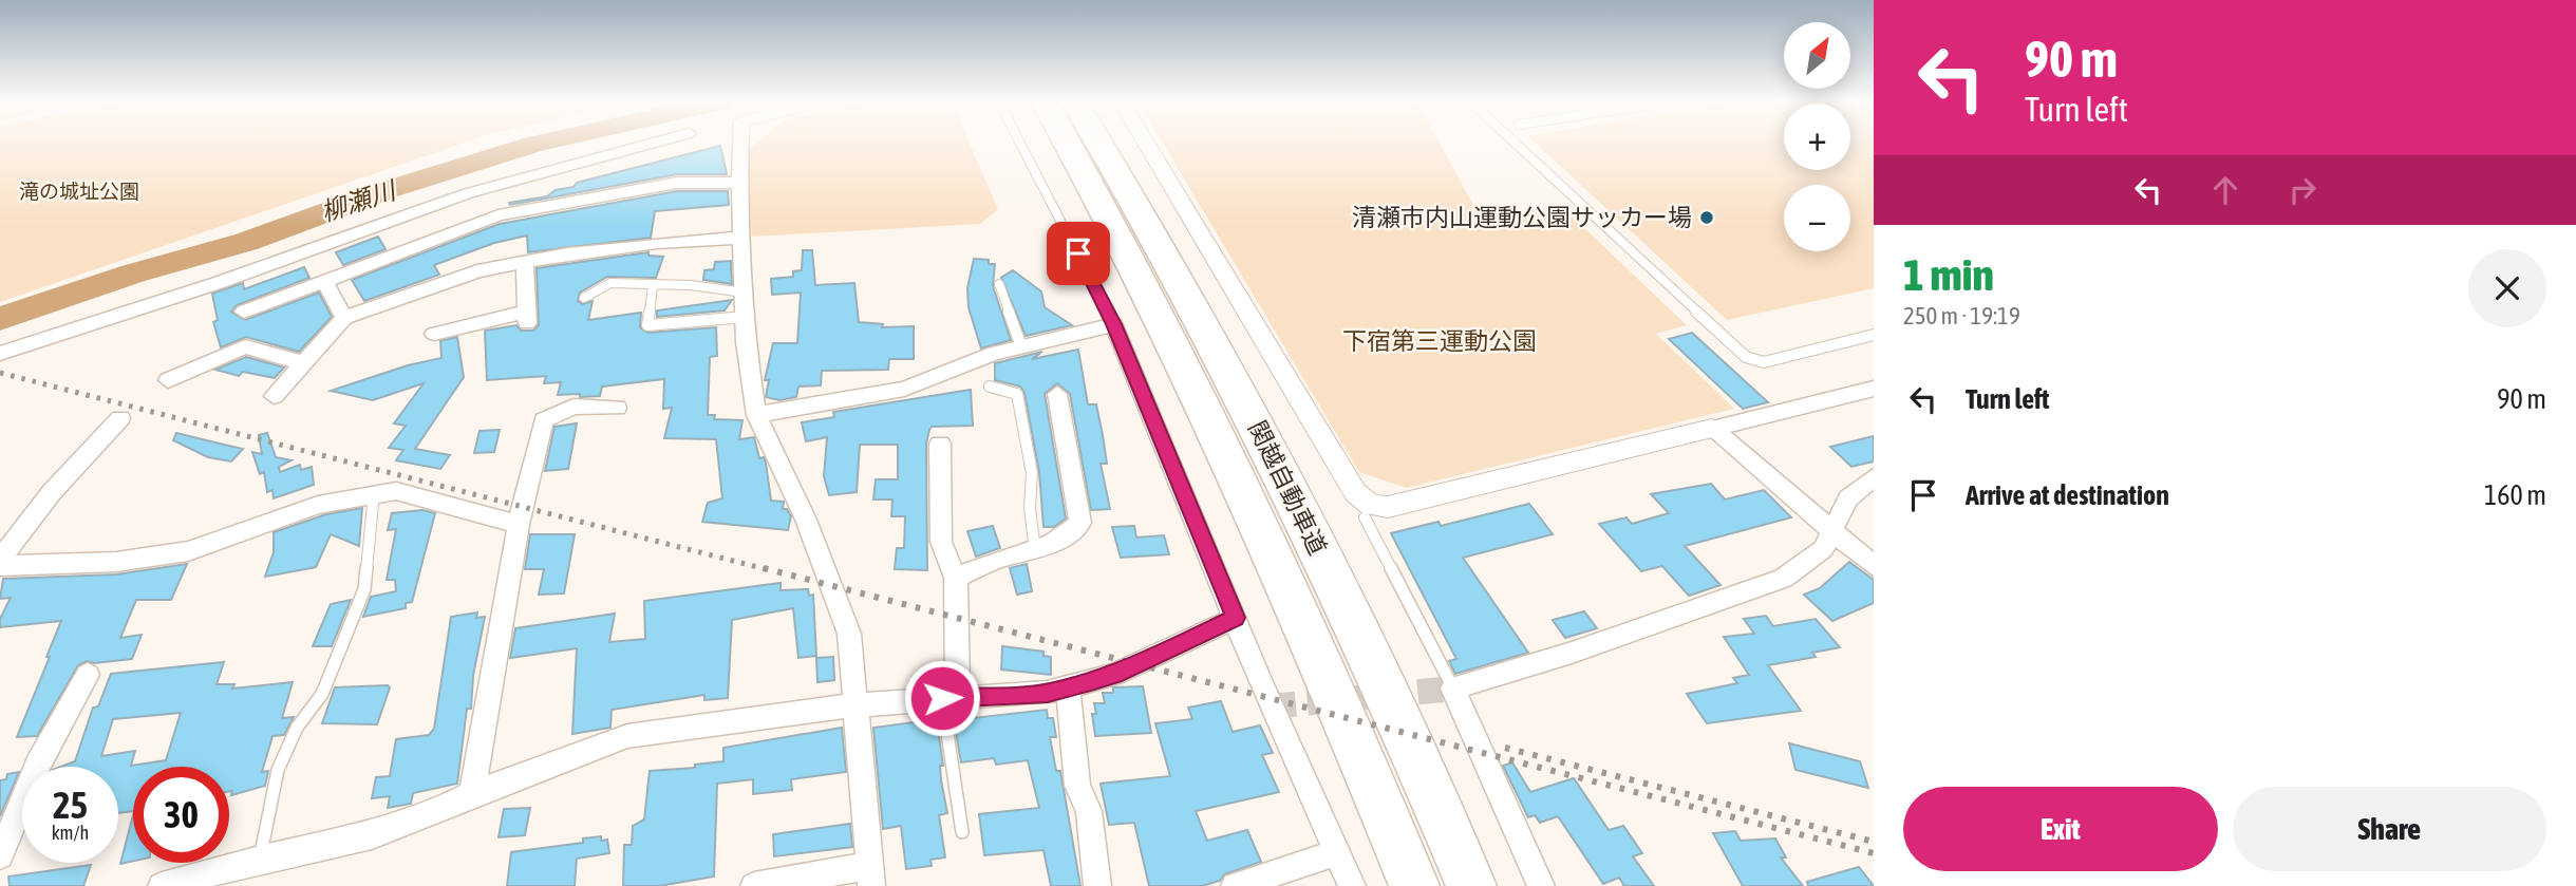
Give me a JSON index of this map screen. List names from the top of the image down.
{
  "streets": {
    "highway": ["関越自動車道"]
  },
  "water": ["柳瀬川"],
  "parks": ["滝の城址公園", "下宿第三運動公園"],
  "places": ["清瀬市内山運動公園サッカー場"],
  "north": "top right",
  "page": {
    "turn": ["90 m", "Turn left"],
    "map_buttons": ["+", "−"],
    "heading": ["1 min", "250 m · 19:19"],
    "list": [
      {
        "name": "Turn left",
        "value": "90 m"
      },
      {
        "name": "Arrive at destination",
        "value": "160 m"
      }
    ],
    "speed": "25 km/h",
    "limit": "30",
    "buttons": ["Exit", "Share"]
  }
}
